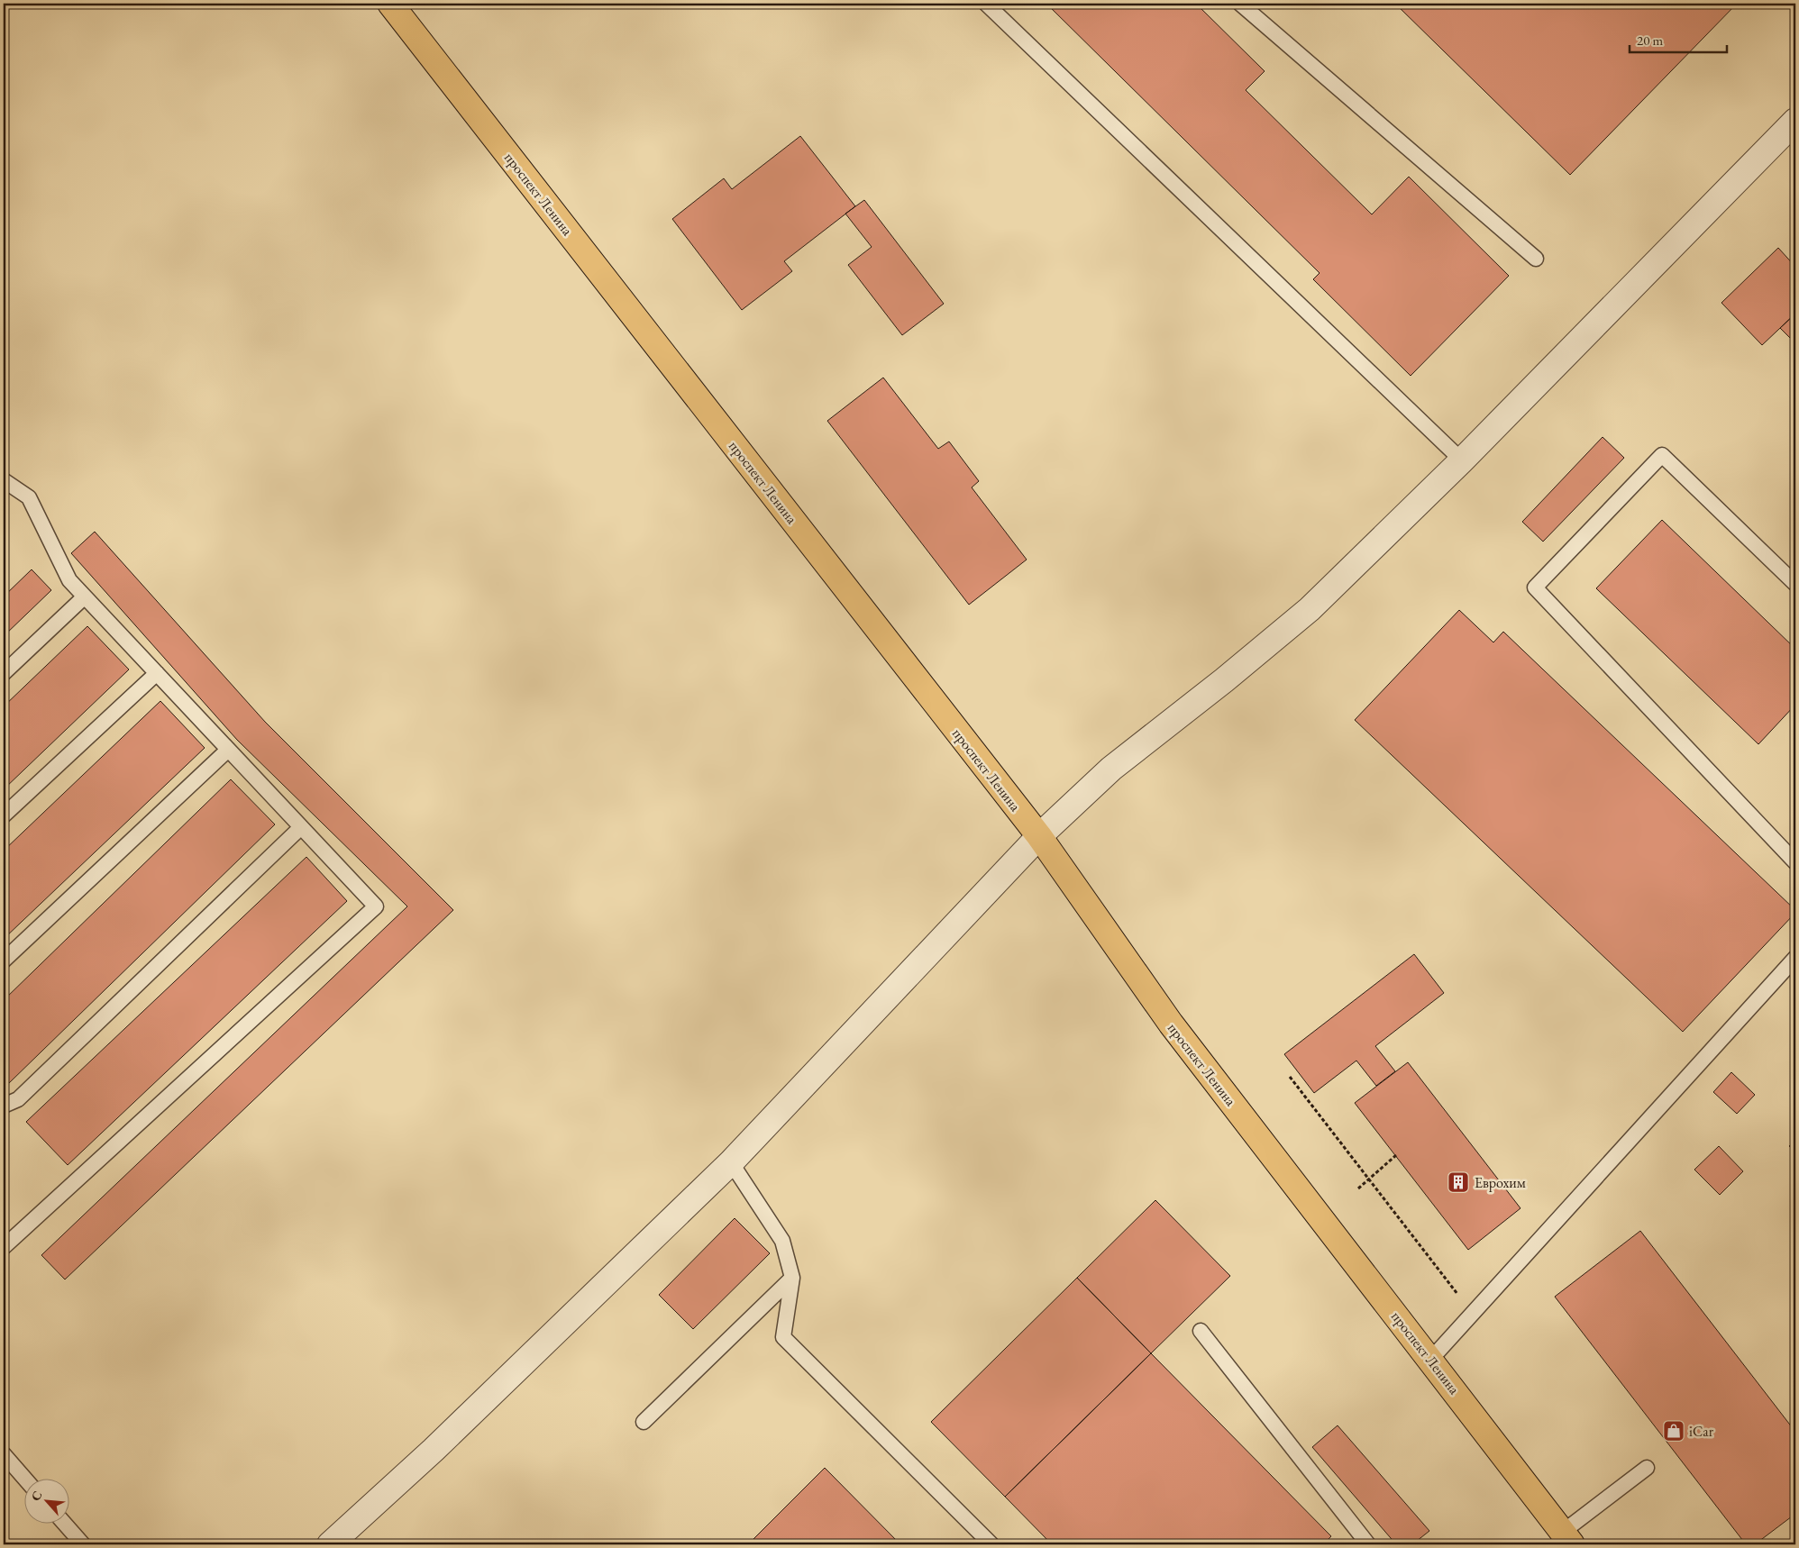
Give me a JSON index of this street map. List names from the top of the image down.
{
  "streets": {
    "main road": ["проспект Ленина"]
  },
  "places": {
    "building": ["Еврохим"],
    "shop": ["iCar"]
  },
  "scale_bar": "20 m",
  "north": "top left"
}
